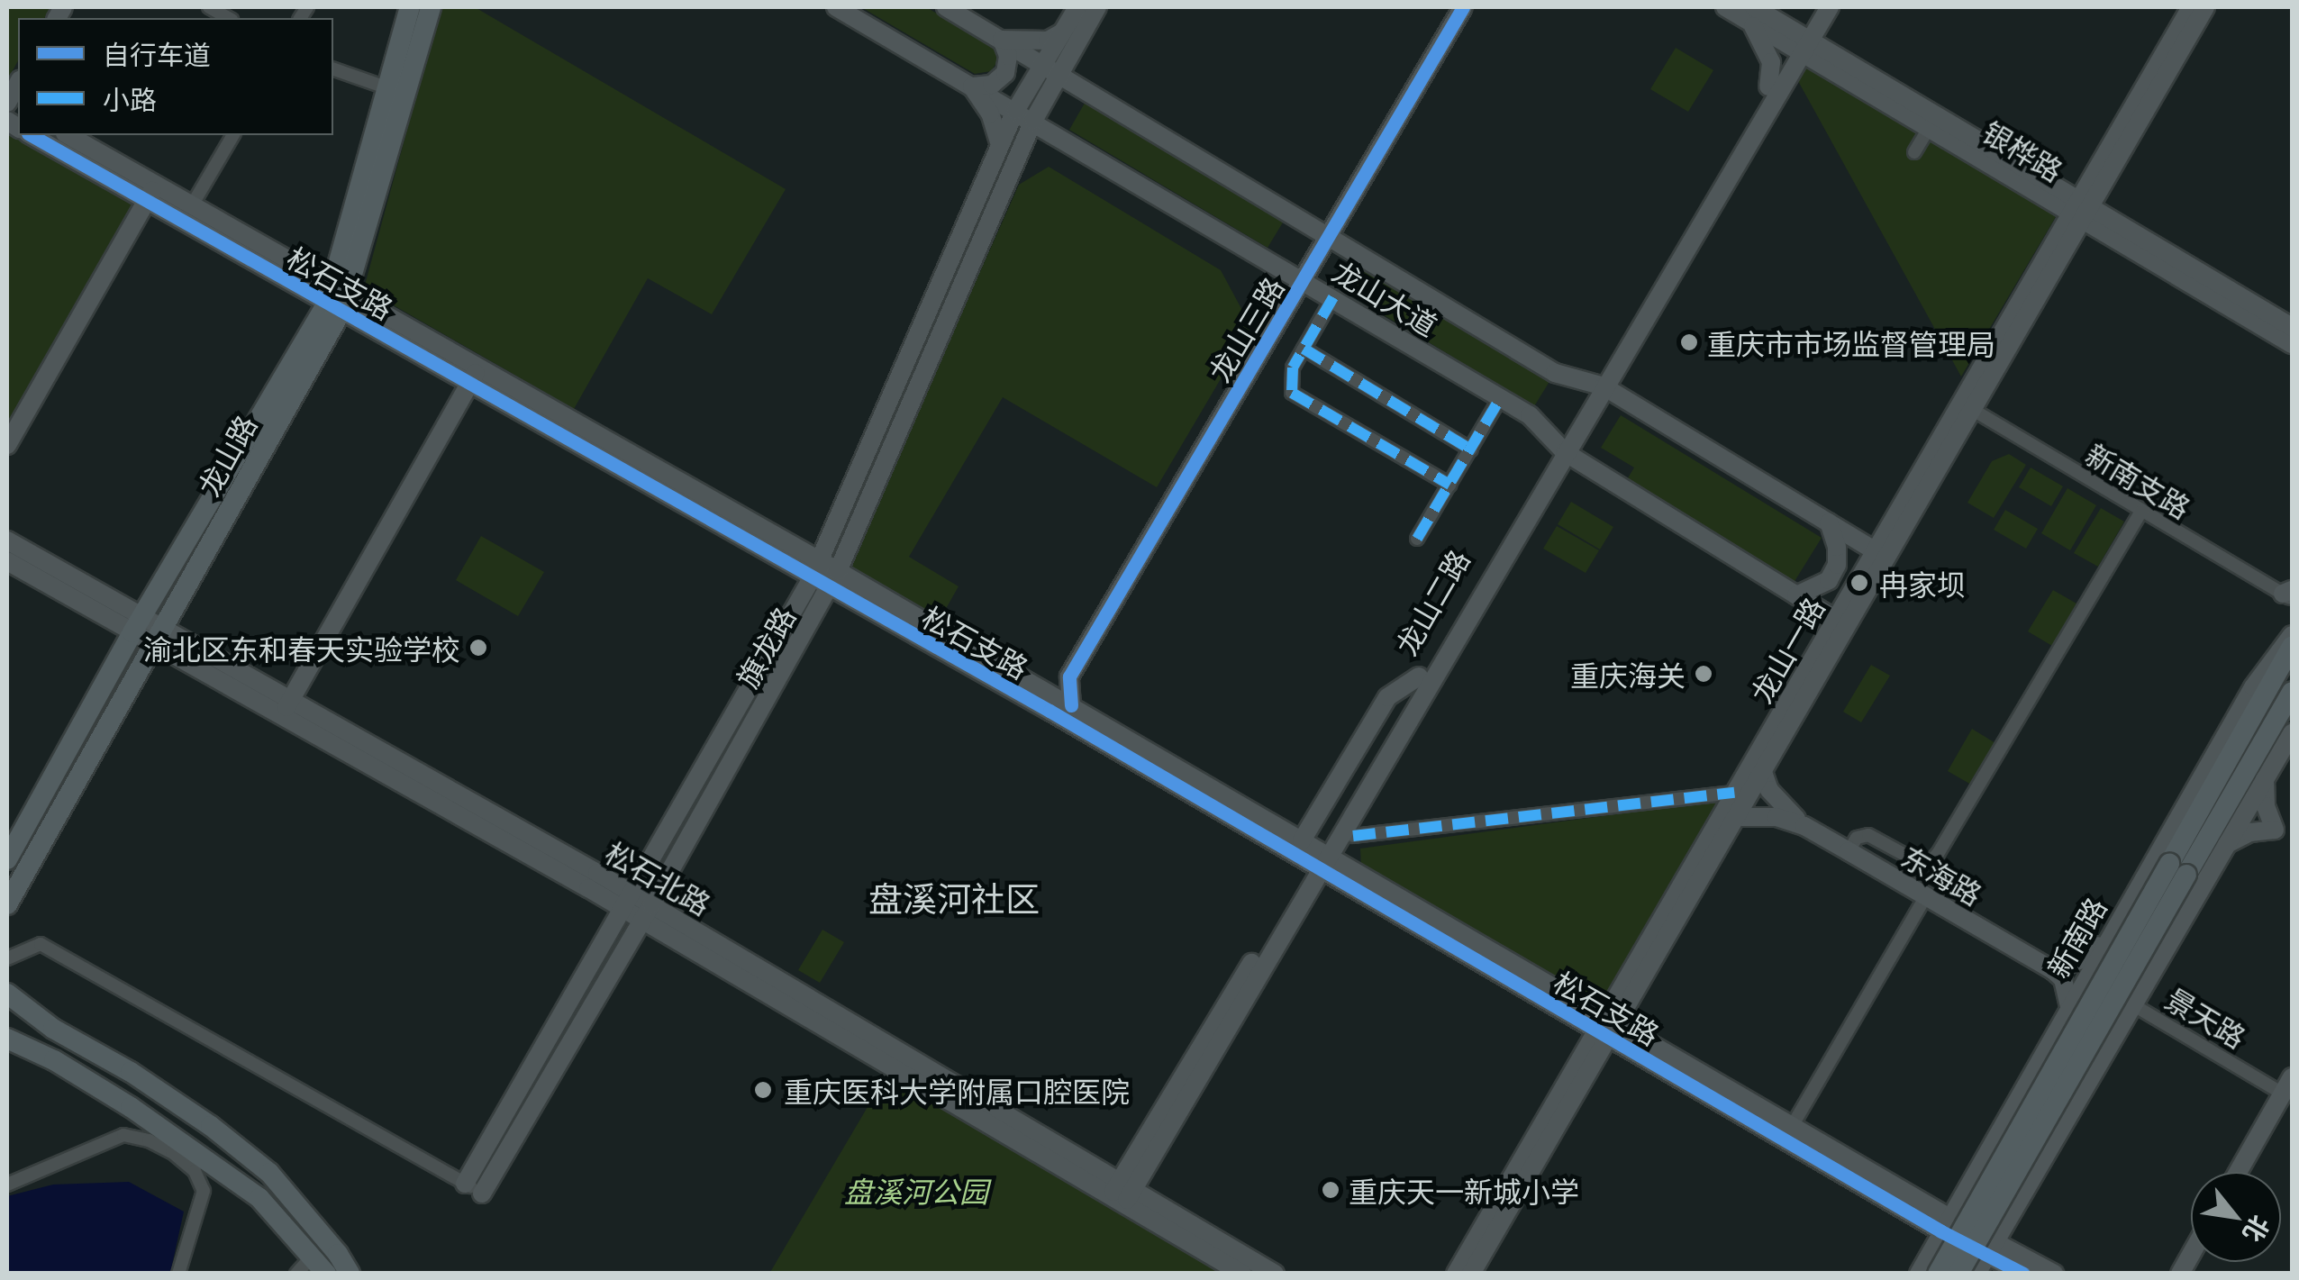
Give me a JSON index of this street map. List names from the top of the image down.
{
  "streets": {
    "main road": [
      "银桦路",
      "松石支路",
      "龙山大道",
      "龙山三路",
      "龙山路",
      "龙山二路",
      "旗龙路",
      "龙山一路",
      "东海路",
      "松石北路",
      "新南路"
    ],
    "street": ["新南支路", "景天路"]
  },
  "crossings": [
    ["银桦路", "龙山二路"],
    ["银桦路", "龙山一路"],
    ["松石支路", "龙山路"],
    ["松石支路", "龙山二路"],
    ["松石支路", "旗龙路"],
    ["松石支路", "龙山一路"],
    ["松石支路", "新南路"],
    ["龙山大道", "龙山三路"],
    ["龙山大道", "龙山二路"],
    ["龙山大道", "旗龙路"],
    ["龙山大道", "龙山一路"],
    ["龙山路", "松石北路"],
    ["新南支路", "龙山一路"],
    ["龙山二路", "松石北路"],
    ["旗龙路", "松石北路"],
    ["龙山一路", "东海路"]
  ],
  "districts": ["盘溪河社区"],
  "parks": ["盘溪河公园"],
  "places": [
    "重庆市市场监督管理局",
    "冉家坝",
    "渝北区东和春天实验学校",
    "重庆海关",
    "重庆医科大学附属口腔医院",
    "重庆天一新城小学"
  ],
  "legend": ["自行车道", "小路"],
  "north": "bottom right"
}
